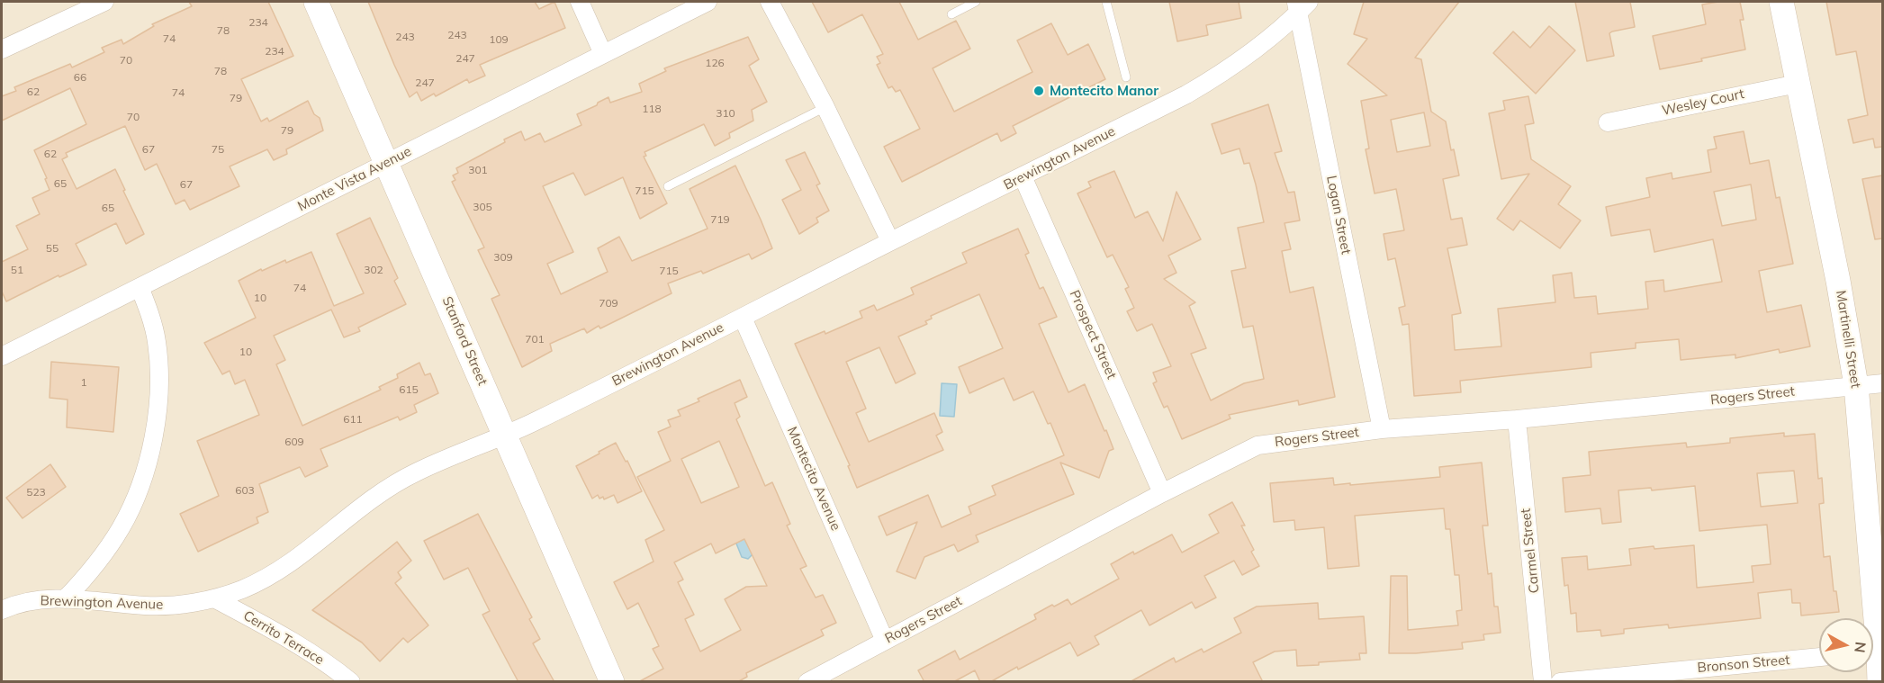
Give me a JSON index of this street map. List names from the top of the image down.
{
  "streets": {
    "street": [
      "Wesley Court",
      "Brewington Avenue",
      "Monte Vista Avenue",
      "Logan Street",
      "Prospect Street",
      "Martinelli Street",
      "Stanford Street",
      "Rogers Street",
      "Montecito Avenue",
      "Carmel Street",
      "Cerrito Terrace",
      "Bronson Street"
    ]
  },
  "crossings": [
    ["Wesley Court", "Martinelli Street"],
    ["Brewington Avenue", "Logan Street"],
    ["Brewington Avenue", "Prospect Street"],
    ["Brewington Avenue", "Stanford Street"],
    ["Brewington Avenue", "Montecito Avenue"],
    ["Brewington Avenue", "Cerrito Terrace"],
    ["Monte Vista Avenue", "Stanford Street"],
    ["Logan Street", "Rogers Street"],
    ["Prospect Street", "Rogers Street"],
    ["Martinelli Street", "Rogers Street"],
    ["Rogers Street", "Montecito Avenue"],
    ["Rogers Street", "Carmel Street"]
  ],
  "places": ["Montecito Manor"],
  "house_numbers": [
    "234",
    "78",
    "243",
    "243",
    "74",
    "109",
    "234",
    "247",
    "70",
    "126",
    "78",
    "66",
    "247",
    "62",
    "74",
    "79",
    "118",
    "310",
    "70",
    "79",
    "67",
    "75",
    "62",
    "301",
    "65",
    "67",
    "715",
    "305",
    "65",
    "719",
    "55",
    "309",
    "51",
    "302",
    "715",
    "74",
    "10",
    "709",
    "701",
    "10",
    "1",
    "615",
    "611",
    "609",
    "603",
    "523"
  ],
  "north": "right"
}
